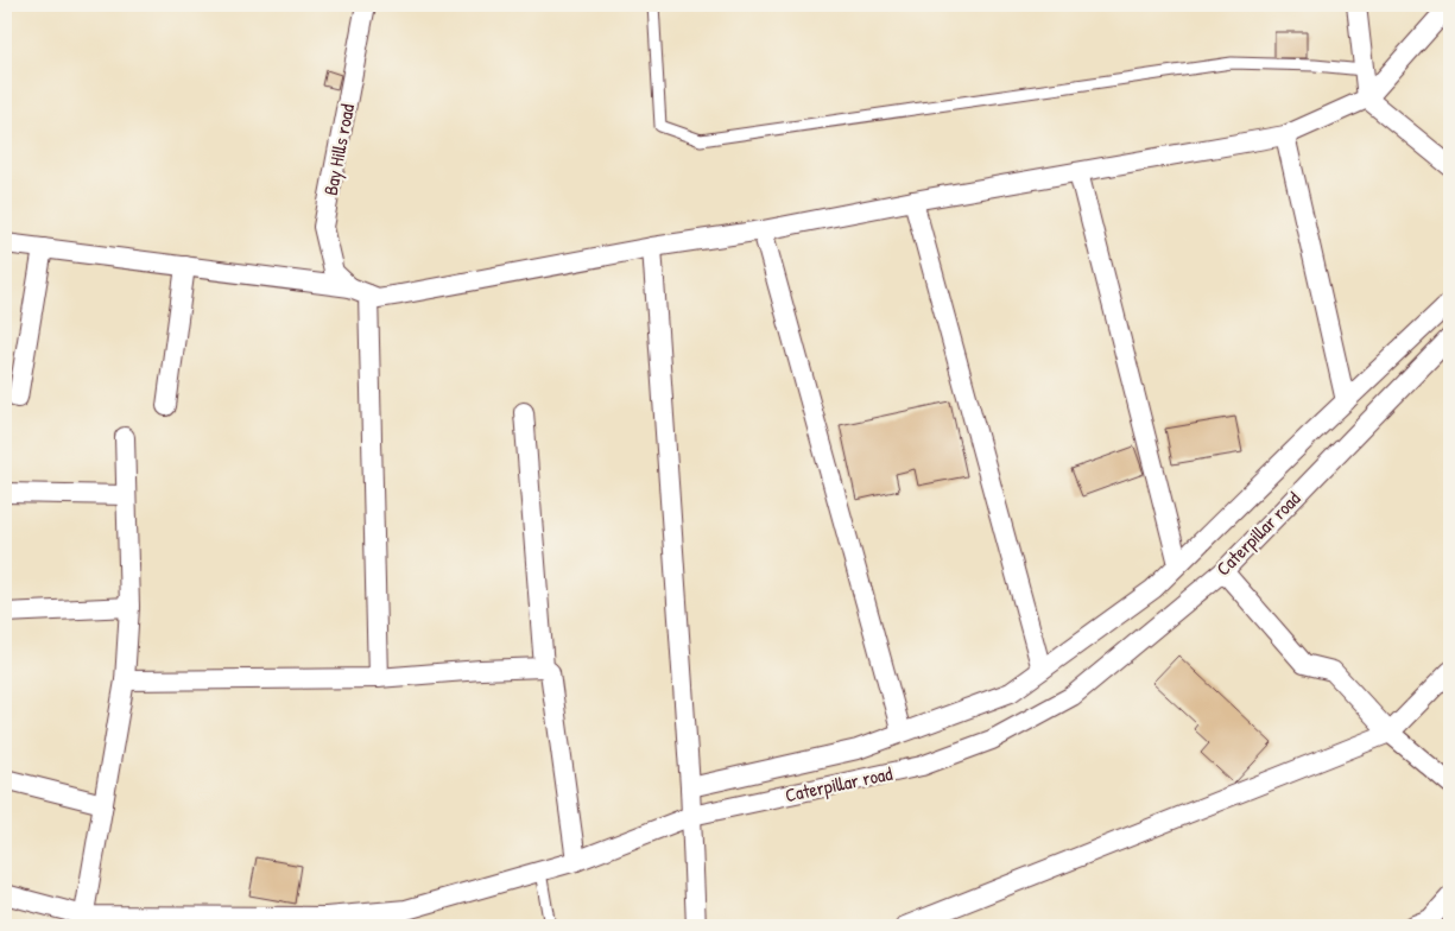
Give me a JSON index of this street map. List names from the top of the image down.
{
  "streets": {
    "street": ["Bay Hills road", "Caterpillar road"]
  }
}
